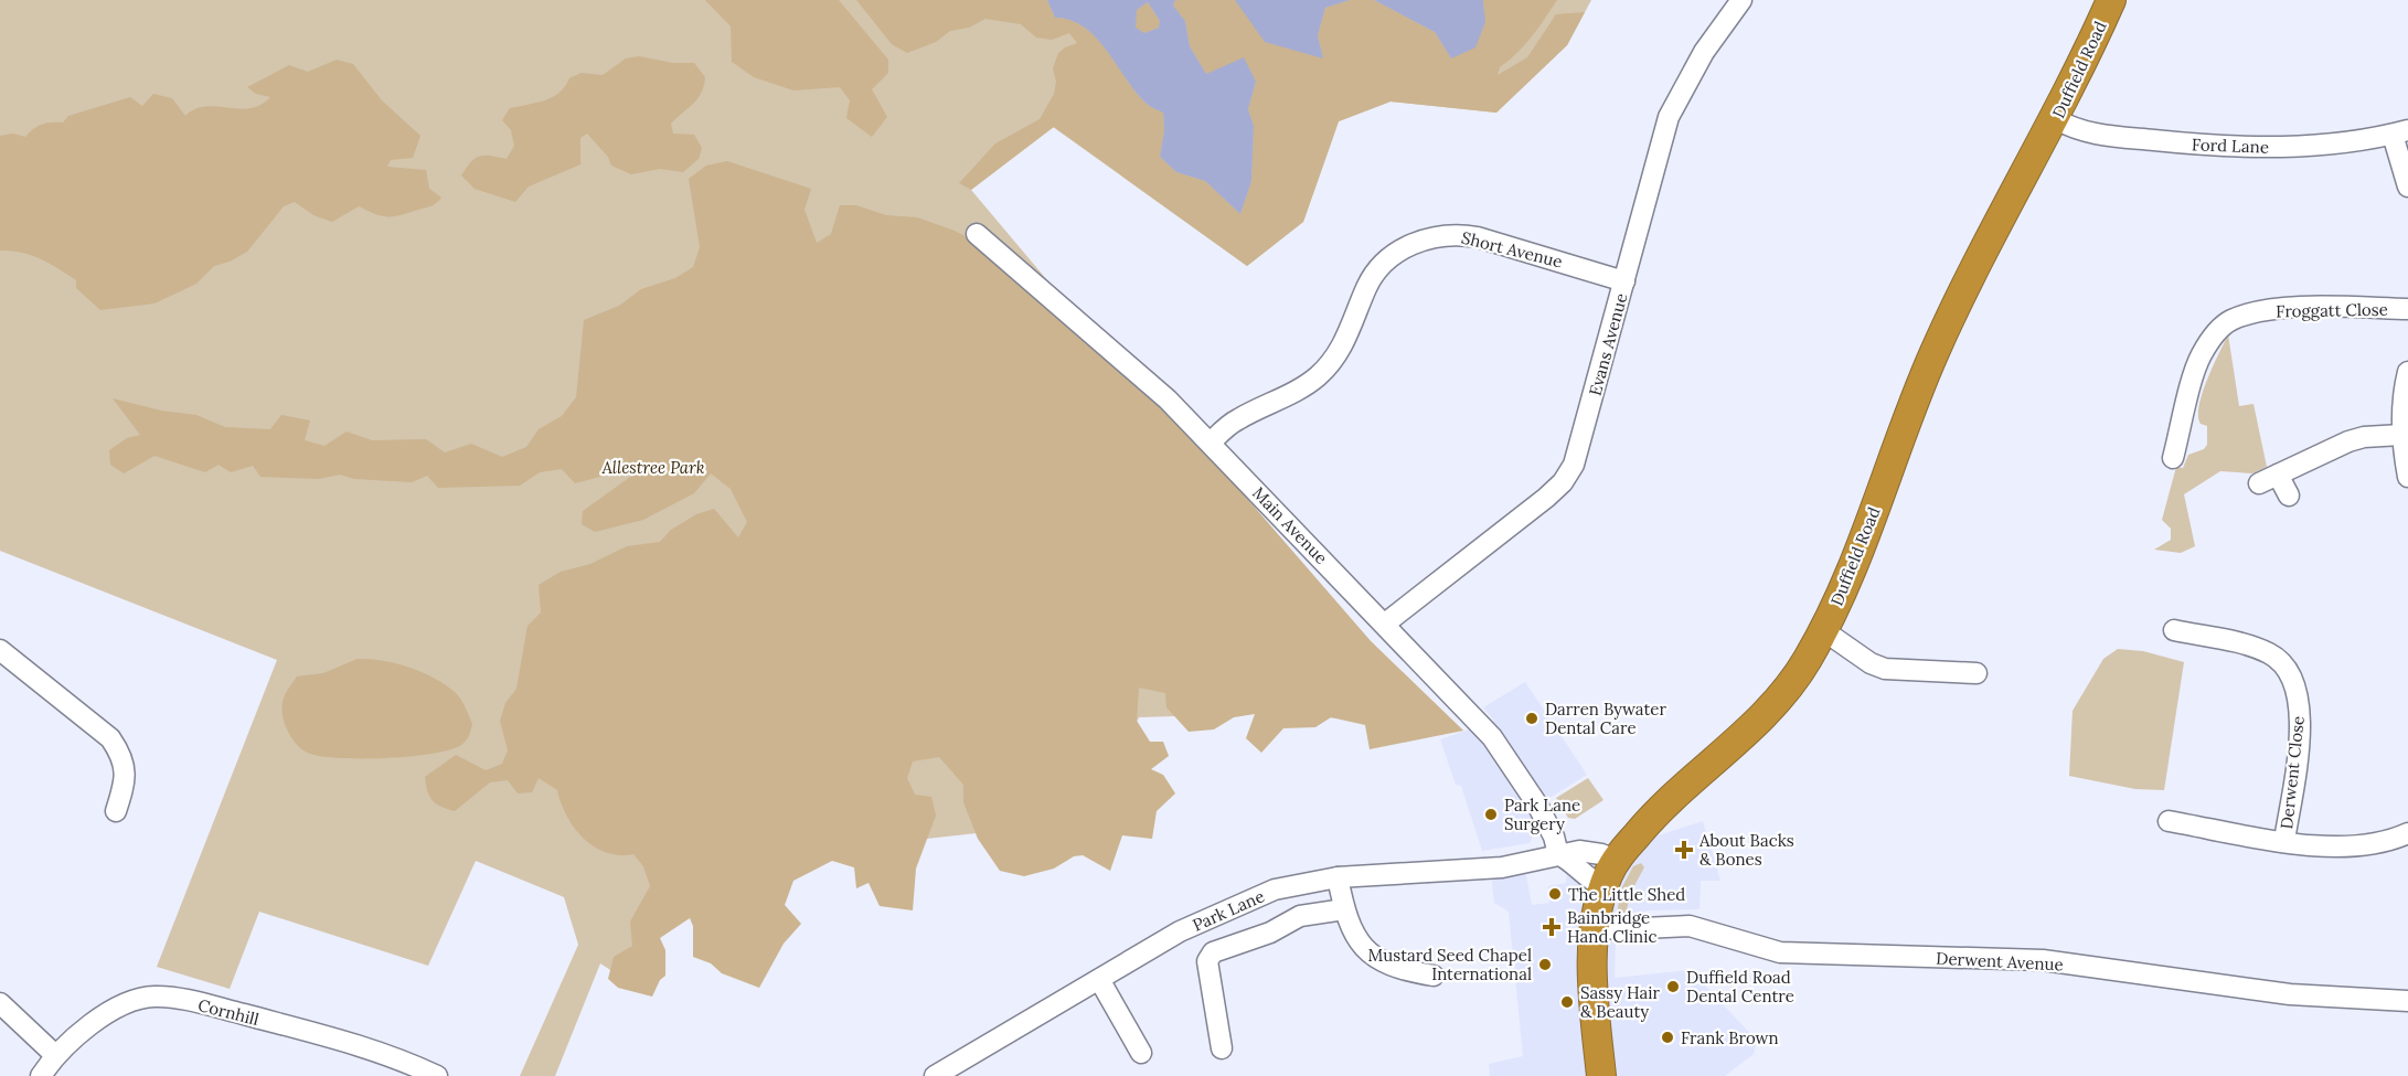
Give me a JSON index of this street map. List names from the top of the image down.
{
  "streets": {
    "highway": ["Duffield Road"],
    "street": [
      "Ford Lane",
      "Short Avenue",
      "Froggatt Close",
      "Evans Avenue",
      "Main Avenue",
      "Derwent Close",
      "Park Lane",
      "Derwent Avenue",
      "Cornhill"
    ]
  },
  "crossings": [
    ["Duffield Road", "Ford Lane"],
    ["Duffield Road", "Park Lane"],
    ["Duffield Road", "Derwent Avenue"],
    ["Short Avenue", "Evans Avenue"],
    ["Short Avenue", "Main Avenue"],
    ["Evans Avenue", "Main Avenue"],
    ["Main Avenue", "Park Lane"]
  ],
  "parks": ["Allestree Park"],
  "places": {
    "other": [
      "Darren Bywater Dental Care",
      "Park Lane Surgery",
      "The Little Shed",
      "Mustard Seed Chapel International",
      "Duffield Road Dental Centre",
      "Sassy Hair & Beauty",
      "Frank Brown"
    ],
    "health": ["About Backs & Bones", "Bainbridge Hand Clinic"]
  }
}
